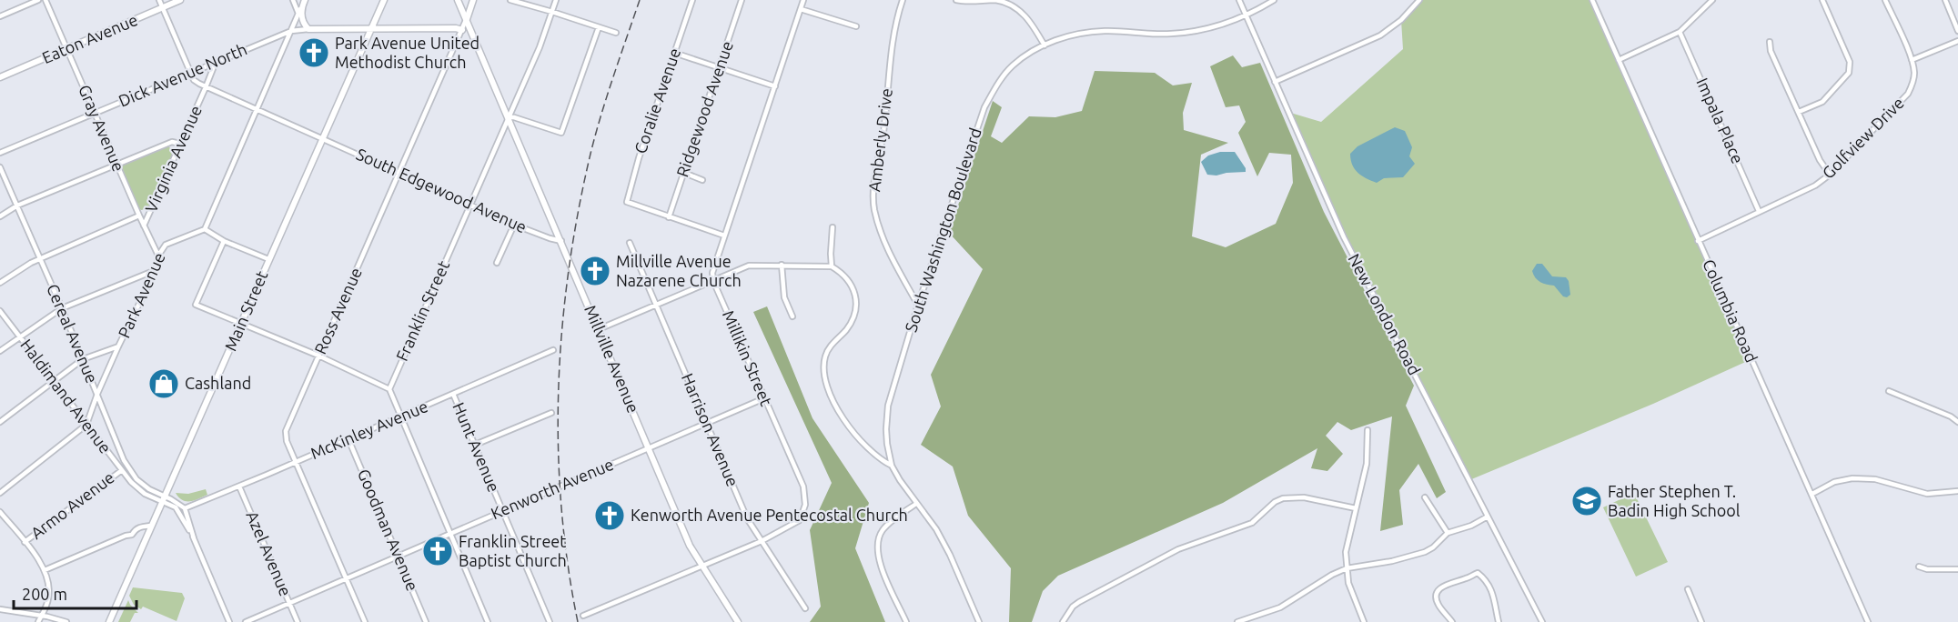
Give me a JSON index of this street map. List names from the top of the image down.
{
  "streets": {
    "main road": [
      "Eaton Avenue",
      "Dick Avenue North",
      "Main Street",
      "Ross Avenue",
      "Millville Avenue"
    ],
    "street": [
      "Coralie Avenue",
      "Ridgewood Avenue",
      "Impala Place",
      "Gray Avenue",
      "Golfview Drive",
      "Amberly Drive",
      "Virginia Avenue",
      "South Edgewood Avenue",
      "South Washington Boulevard",
      "Park Avenue",
      "Franklin Street",
      "Columbia Road",
      "New London Road",
      "Cereal Avenue",
      "Millikin Street",
      "Haldimand Avenue",
      "McKinley Avenue",
      "Harrison Avenue",
      "Hunt Avenue",
      "Kenworth Avenue",
      "Armo Avenue",
      "Goodman Avenue",
      "Azel Avenue"
    ]
  },
  "crossings": [
    ["Eaton Avenue", "Gray Avenue"],
    ["Dick Avenue North", "Gray Avenue"],
    ["Dick Avenue North", "Virginia Avenue"],
    ["Dick Avenue North", "Main Street"],
    ["Dick Avenue North", "Ross Avenue"],
    ["Coralie Avenue", "Ridgewood Avenue"],
    ["Impala Place", "Golfview Drive"],
    ["Gray Avenue", "Virginia Avenue"],
    ["Gray Avenue", "Park Avenue"],
    ["Golfview Drive", "Columbia Road"],
    ["Amberly Drive", "South Washington Boulevard"],
    ["Virginia Avenue", "South Edgewood Avenue"],
    ["South Edgewood Avenue", "Main Street"],
    ["South Edgewood Avenue", "Ross Avenue"],
    ["South Edgewood Avenue", "Franklin Street"],
    ["South Edgewood Avenue", "Millville Avenue"],
    ["South Washington Boulevard", "New London Road"],
    ["Park Avenue", "Cereal Avenue"],
    ["Park Avenue", "Haldimand Avenue"],
    ["Main Street", "Cereal Avenue"],
    ["Main Street", "Haldimand Avenue"],
    ["Ross Avenue", "Millville Avenue"],
    ["Ross Avenue", "McKinley Avenue"],
    ["Ross Avenue", "Kenworth Avenue"],
    ["Franklin Street", "Millville Avenue"],
    ["Cereal Avenue", "Haldimand Avenue"],
    ["Millikin Street", "Millville Avenue"],
    ["Millikin Street", "Harrison Avenue"],
    ["Millikin Street", "Kenworth Avenue"],
    ["Millville Avenue", "Kenworth Avenue"],
    ["Haldimand Avenue", "Armo Avenue"],
    ["McKinley Avenue", "Hunt Avenue"],
    ["McKinley Avenue", "Goodman Avenue"],
    ["McKinley Avenue", "Azel Avenue"],
    ["Harrison Avenue", "Kenworth Avenue"],
    ["Hunt Avenue", "Kenworth Avenue"],
    ["Kenworth Avenue", "Goodman Avenue"],
    ["Kenworth Avenue", "Azel Avenue"]
  ],
  "places": {
    "church": [
      "Park Avenue United Methodist Church",
      "Millville Avenue Nazarene Church",
      "Kenworth Avenue Pentecostal Church",
      "Franklin Street Baptist Church"
    ],
    "shop": ["Cashland"],
    "school or university": ["Father Stephen T. Badin High School"]
  },
  "scale_bar": "200 m"
}
